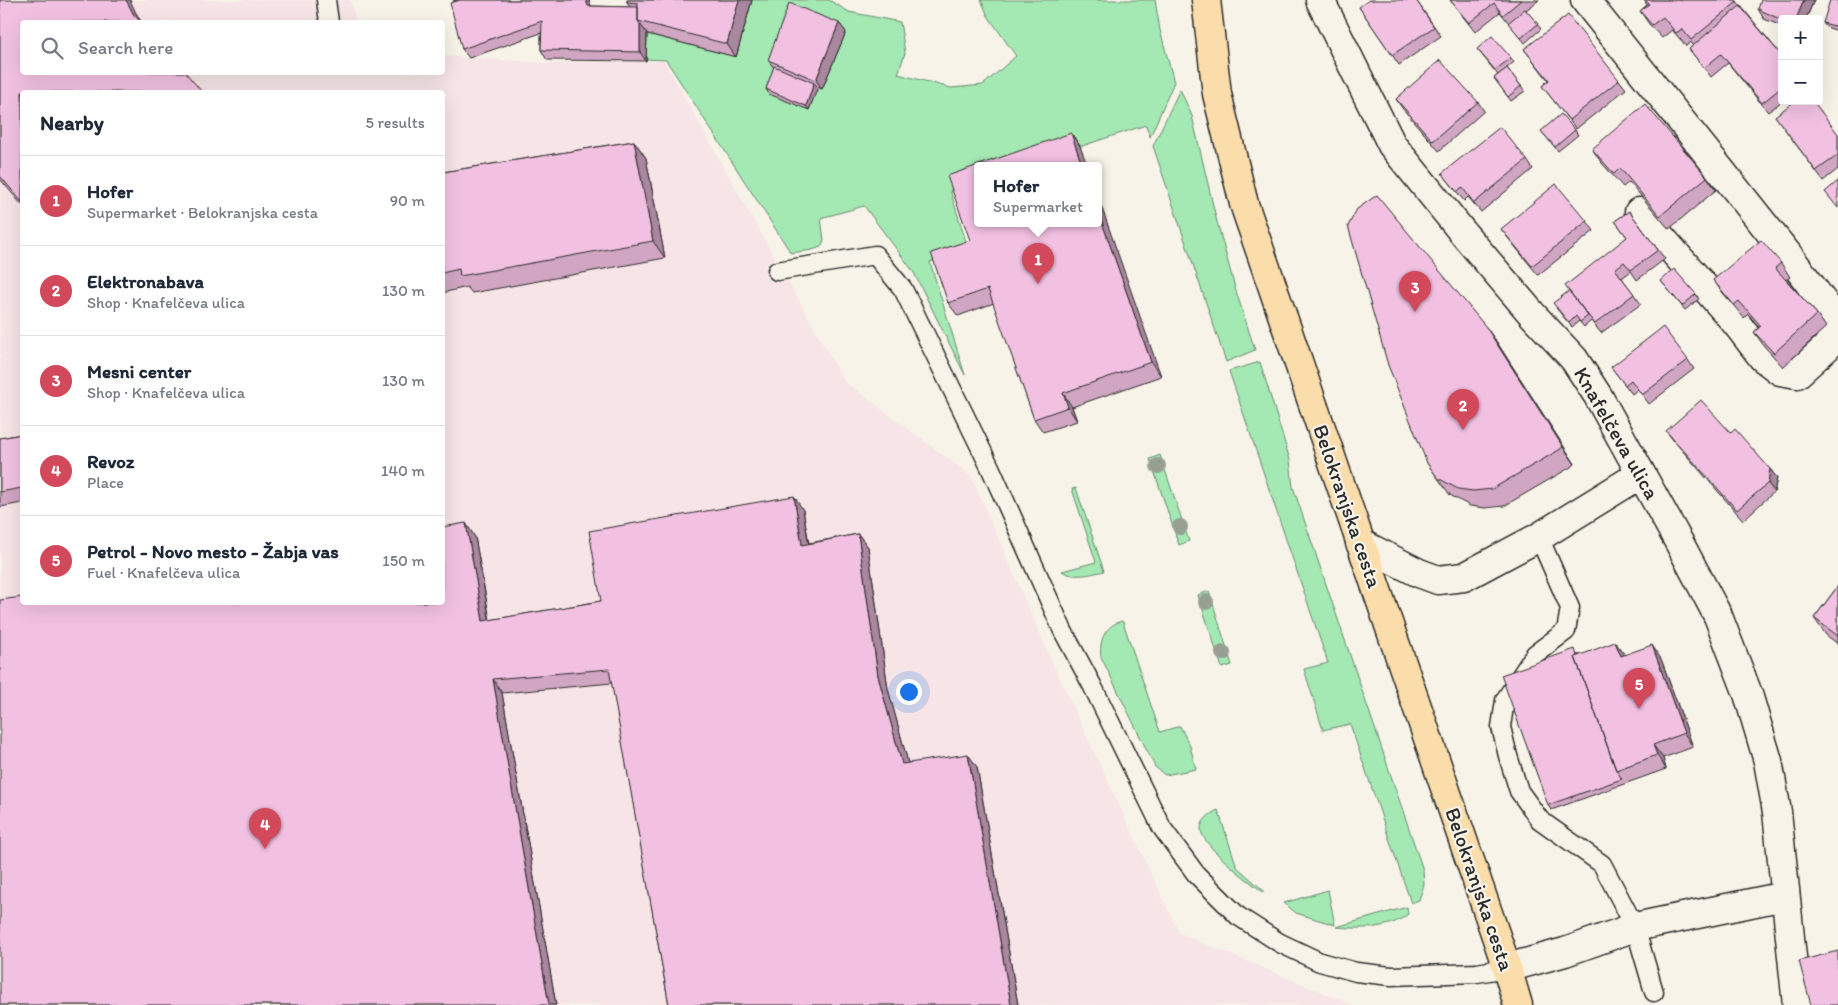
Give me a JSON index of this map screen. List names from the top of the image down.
{
  "streets": {
    "main road": ["Belokranjska cesta"],
    "street": ["Knafelčeva ulica"]
  },
  "page": {
    "map_buttons": ["+", "−"],
    "search": "Search here",
    "heading": ["Nearby", "5 results"],
    "list": [
      {
        "mark": "1",
        "name": "Hofer",
        "note": "Supermarket · Belokranjska cesta",
        "value": "90 m"
      },
      {
        "mark": "2",
        "name": "Elektronabava",
        "note": "Shop · Knafelčeva ulica",
        "value": "130 m"
      },
      {
        "mark": "3",
        "name": "Mesni center",
        "note": "Shop · Knafelčeva ulica",
        "value": "130 m"
      },
      {
        "mark": "4",
        "name": "Revoz",
        "note": "Place",
        "value": "140 m"
      },
      {
        "mark": "5",
        "name": "Petrol - Novo mesto - Žabja vas",
        "note": "Fuel · Knafelčeva ulica",
        "value": "150 m"
      }
    ],
    "popup": ["Hofer", "Supermarket"],
    "pins": [
      "1",
      "3",
      "2",
      "5",
      "4"
    ]
  }
}
